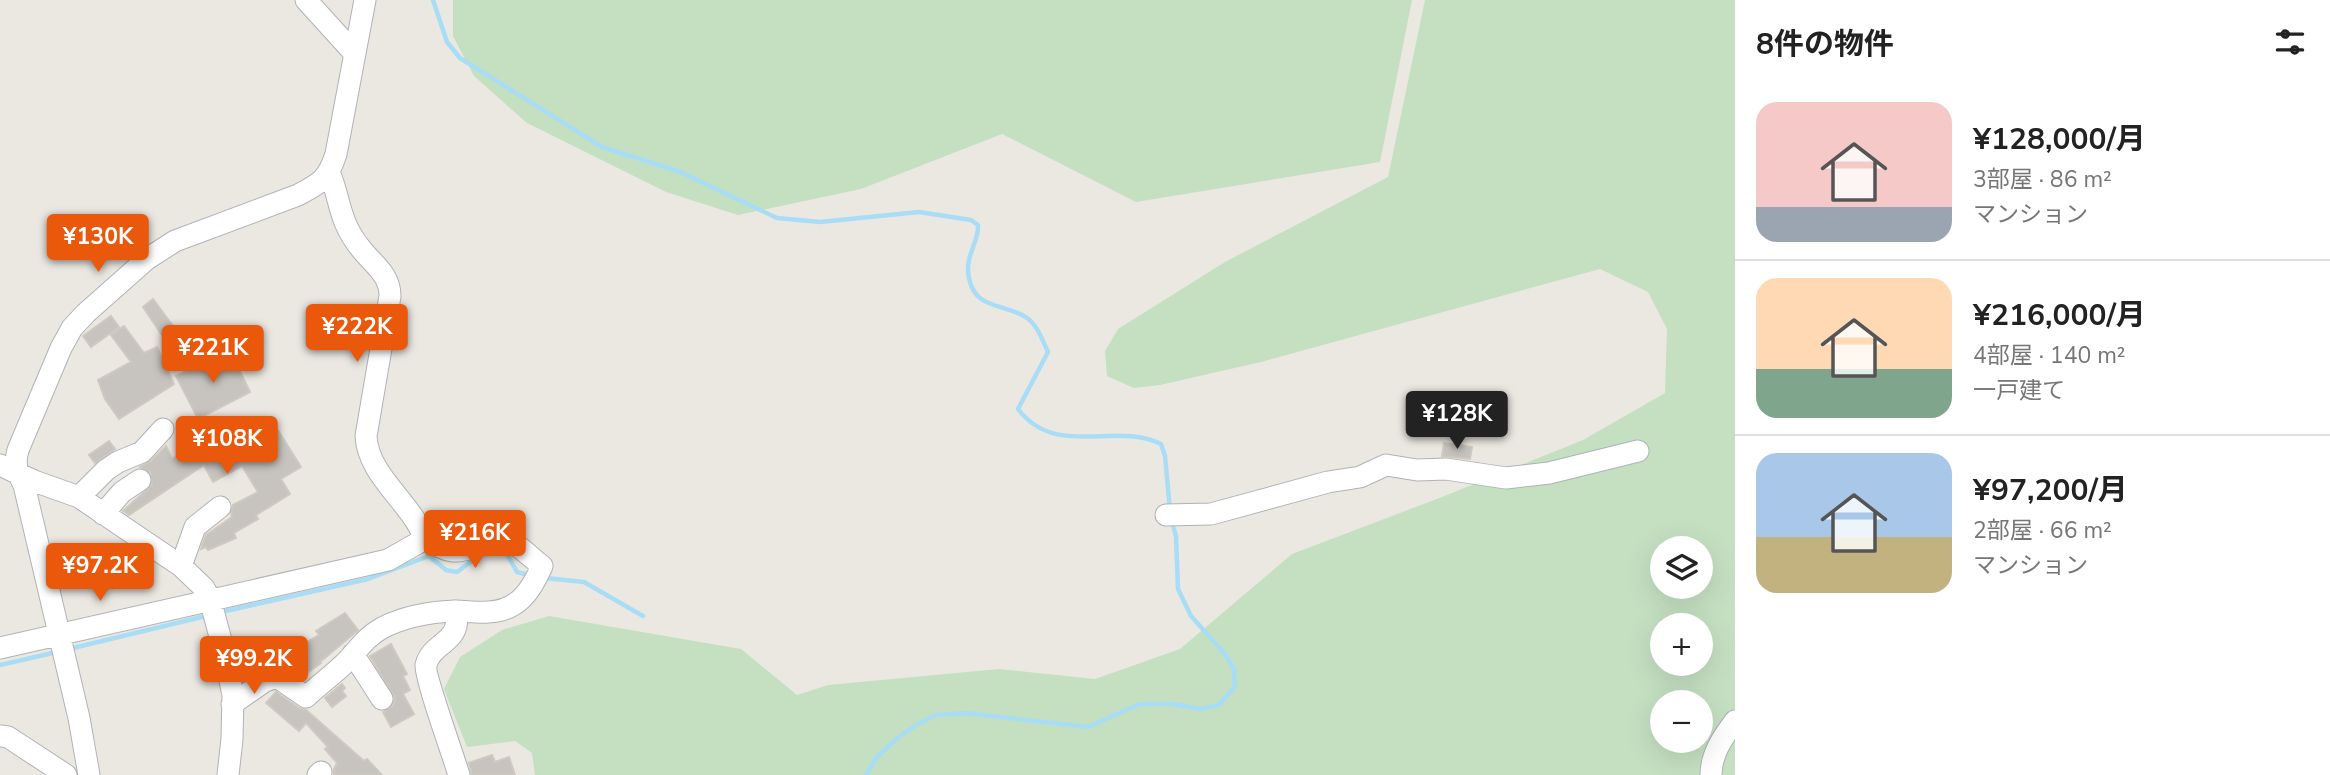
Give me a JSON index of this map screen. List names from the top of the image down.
{
  "page": {
    "heading": "8件の物件",
    "list": [
      {
        "name": "¥128,000/月",
        "note": "3部屋 · 86 m² · マンション"
      },
      {
        "name": "¥216,000/月",
        "note": "4部屋 · 140 m² · 一戸建て"
      },
      {
        "name": "¥97,200/月",
        "note": "2部屋 · 66 m² · マンション"
      }
    ],
    "price": [
      "¥130K",
      "¥222K",
      "¥221K",
      "¥128K",
      "¥108K",
      "¥216K",
      "¥97.2K",
      "¥99.2K"
    ],
    "map_buttons": ["+", "−"]
  }
}
